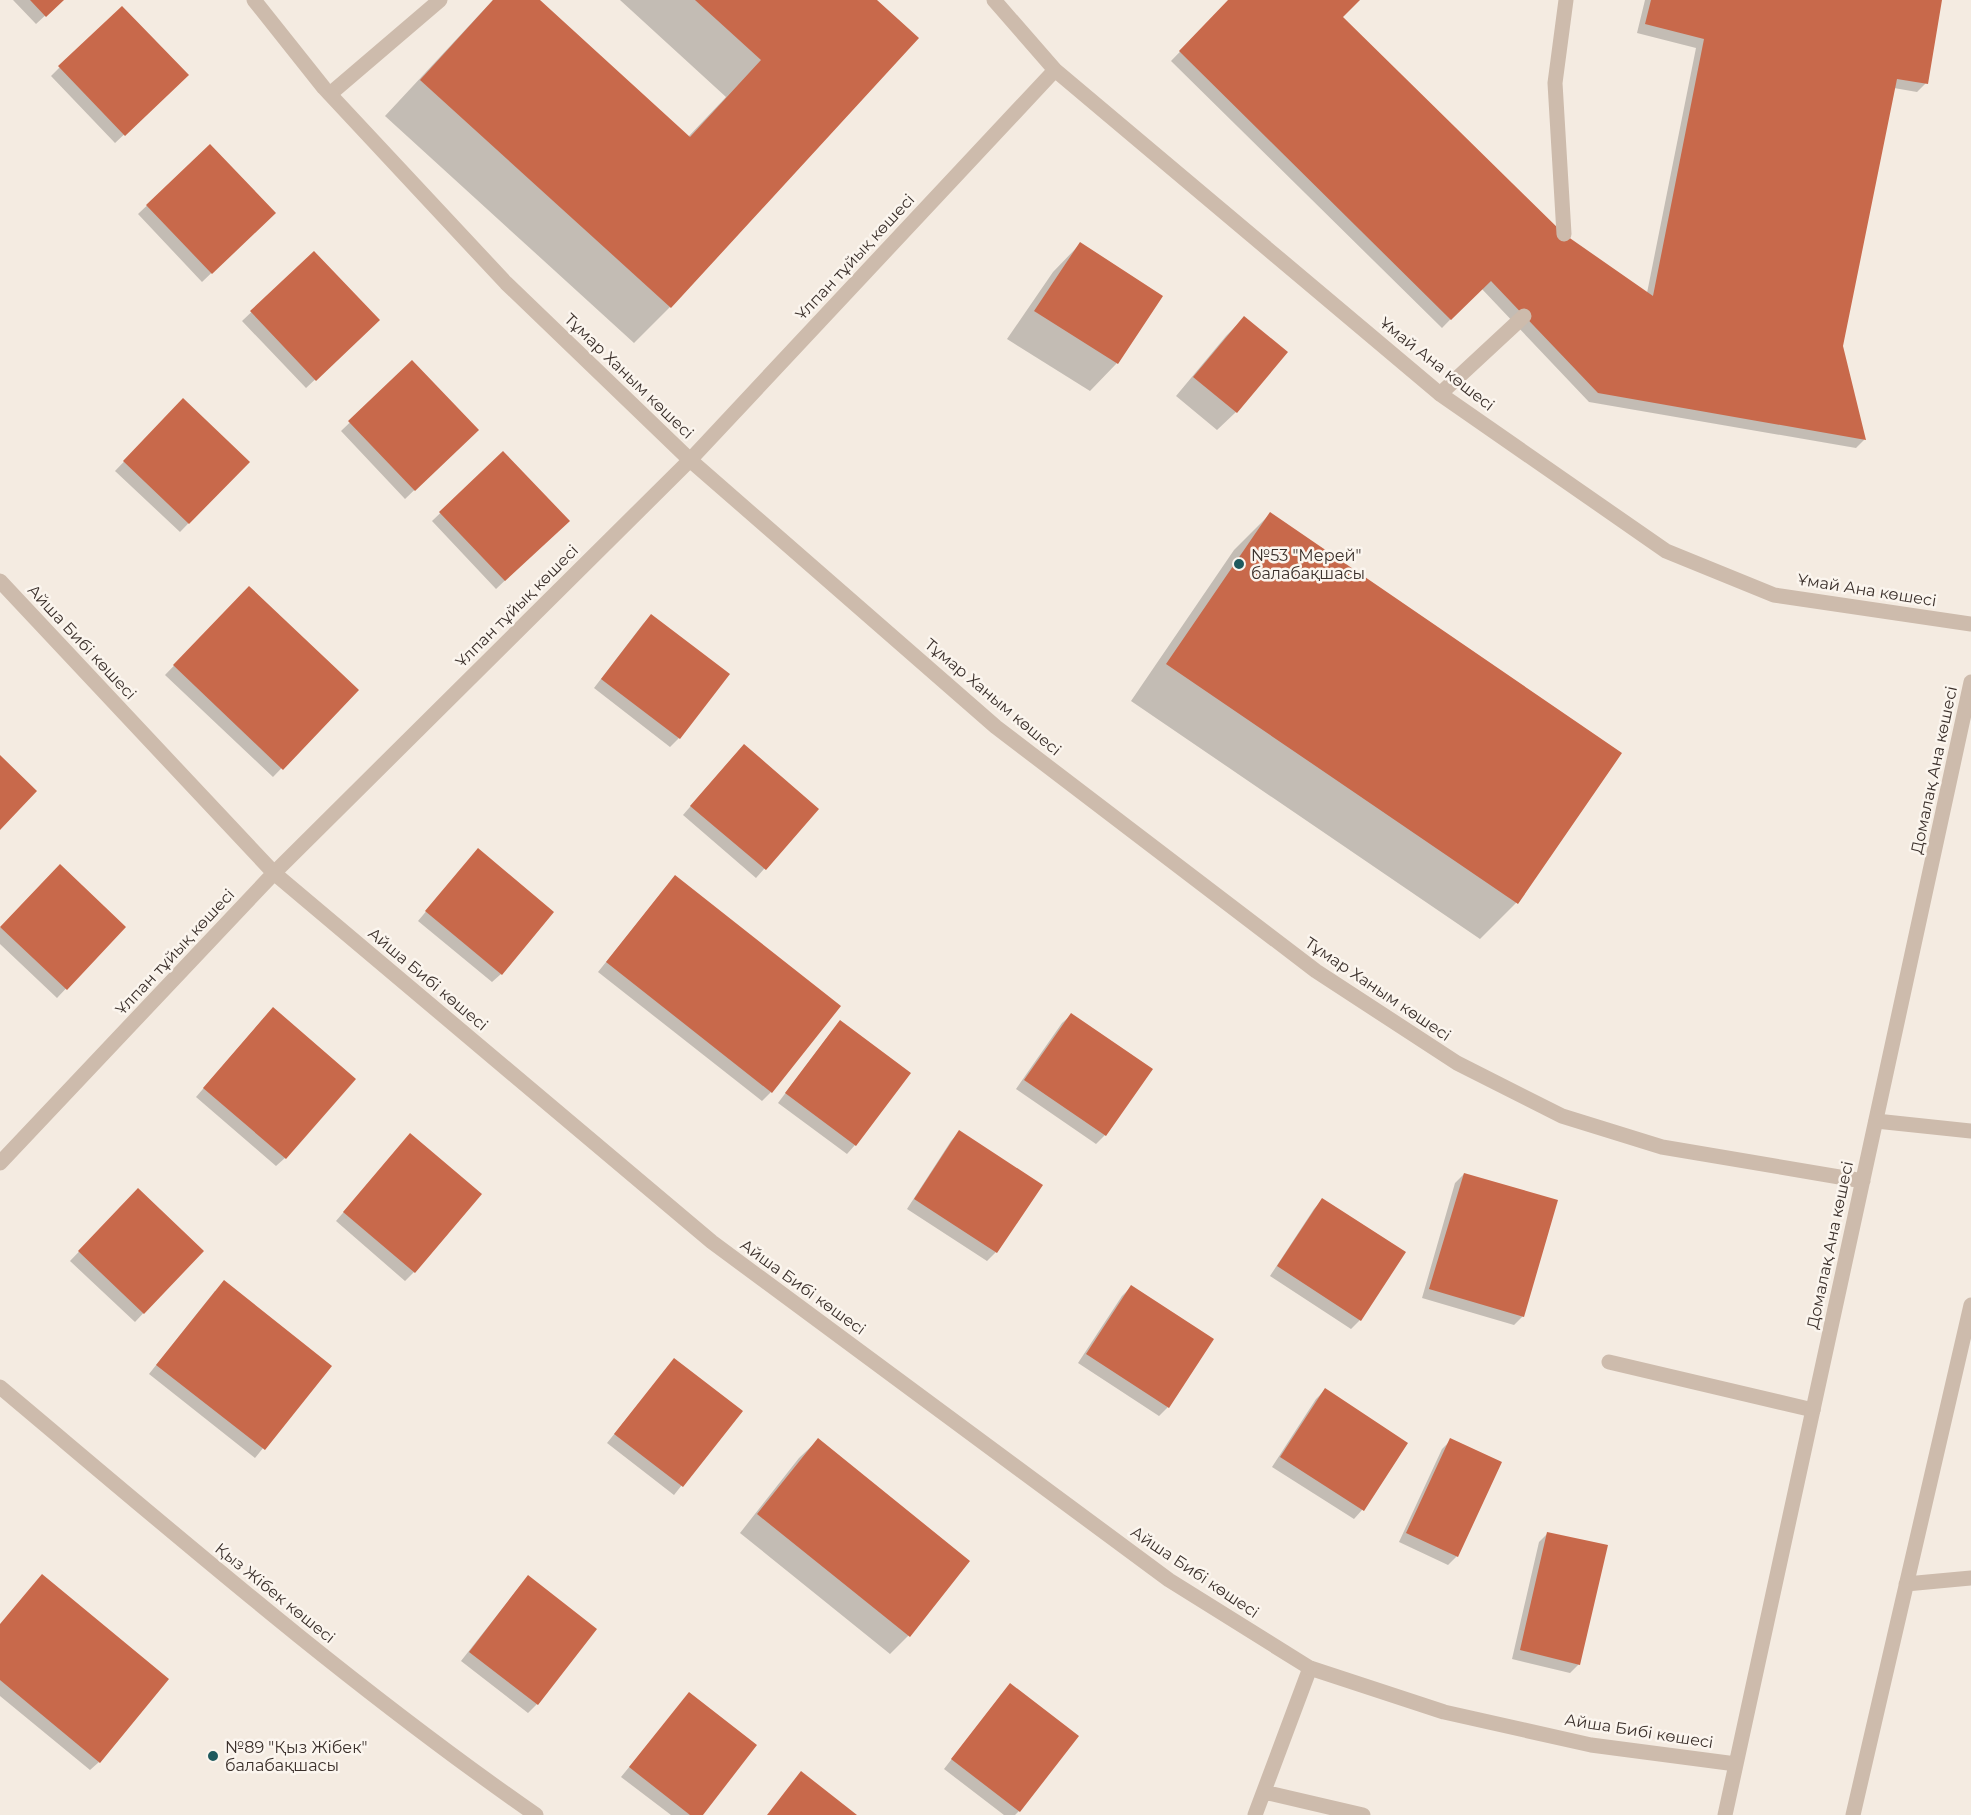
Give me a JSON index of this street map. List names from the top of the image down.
{
  "streets": {
    "street": [
      "Ұлпан тұйық көшесі",
      "Ұмай Ана көшесі",
      "Тұмар Ханым көшесі",
      "Айша Бибі көшесі",
      "Домалақ Ана көшесі",
      "Қыз Жібек көшесі"
    ]
  },
  "crossings": [
    ["Ұлпан тұйық көшесі", "Ұмай Ана көшесі"],
    ["Ұлпан тұйық көшесі", "Тұмар Ханым көшесі"],
    ["Ұлпан тұйық көшесі", "Айша Бибі көшесі"],
    ["Тұмар Ханым көшесі", "Домалақ Ана көшесі"],
    ["Айша Бибі көшесі", "Домалақ Ана көшесі"]
  ],
  "places": ["№53 \"Мерей\" балабақшасы", "№89 \"Қыз Жібек\" балабақшасы"]
}
